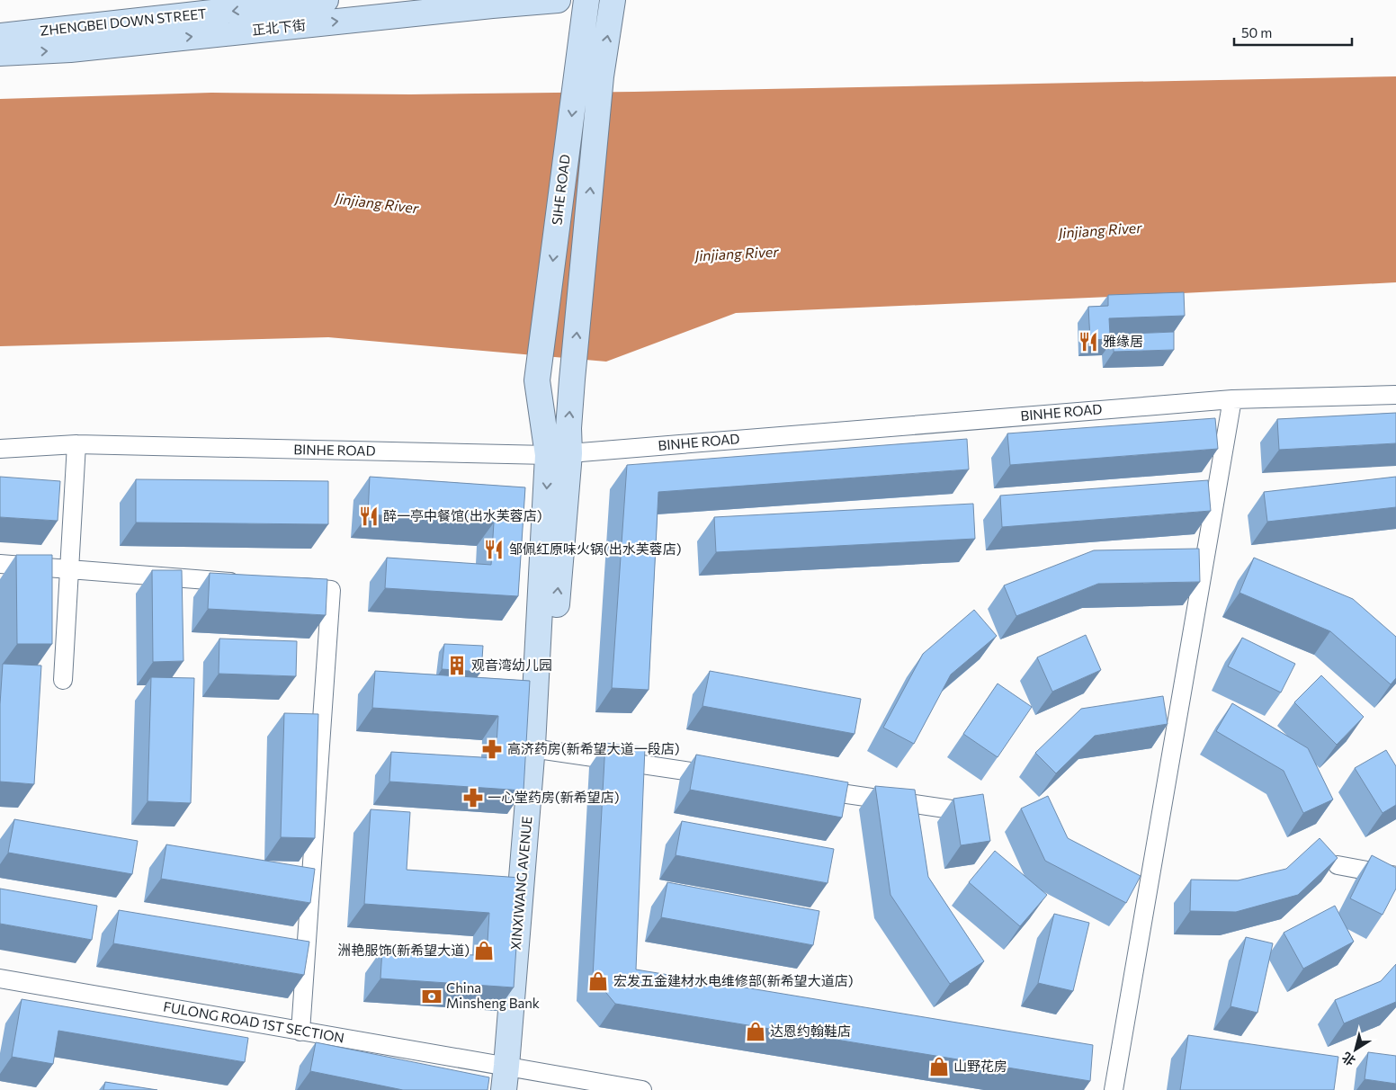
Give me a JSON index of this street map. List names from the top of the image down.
{
  "streets": {
    "street": [
      "ZHENGBEI DOWN STREET",
      "正北下街",
      "SIHE ROAD",
      "BINHE ROAD",
      "XINXIWANG AVENUE",
      "FULONG ROAD 1ST SECTION"
    ]
  },
  "crossings": [
    ["SIHE ROAD", "BINHE ROAD"],
    ["SIHE ROAD", "XINXIWANG AVENUE"],
    ["BINHE ROAD", "XINXIWANG AVENUE"],
    ["XINXIWANG AVENUE", "FULONG ROAD 1ST SECTION"]
  ],
  "one_way": ["ZHENGBEI DOWN STREET", "正北下街"],
  "water": ["Jinjiang River"],
  "places": {
    "restaurant": ["雅缘居", "醉一亭中餐馆(出水芙蓉店)", "邹佩红原味火锅(出水芙蓉店)"],
    "building": ["观音湾幼儿园"],
    "pharmacy": ["高济药房(新希望大道一段店)", "一心堂药房(新希望店)"],
    "shop": [
      "洲艳服饰(新希望大道)",
      "宏发五金建材水电维修部(新希望大道店)",
      "达恩约翰鞋店",
      "山野花房"
    ],
    "bank": ["China Minsheng Bank"]
  },
  "scale_bar": "50 m",
  "north": "bottom left"
}
